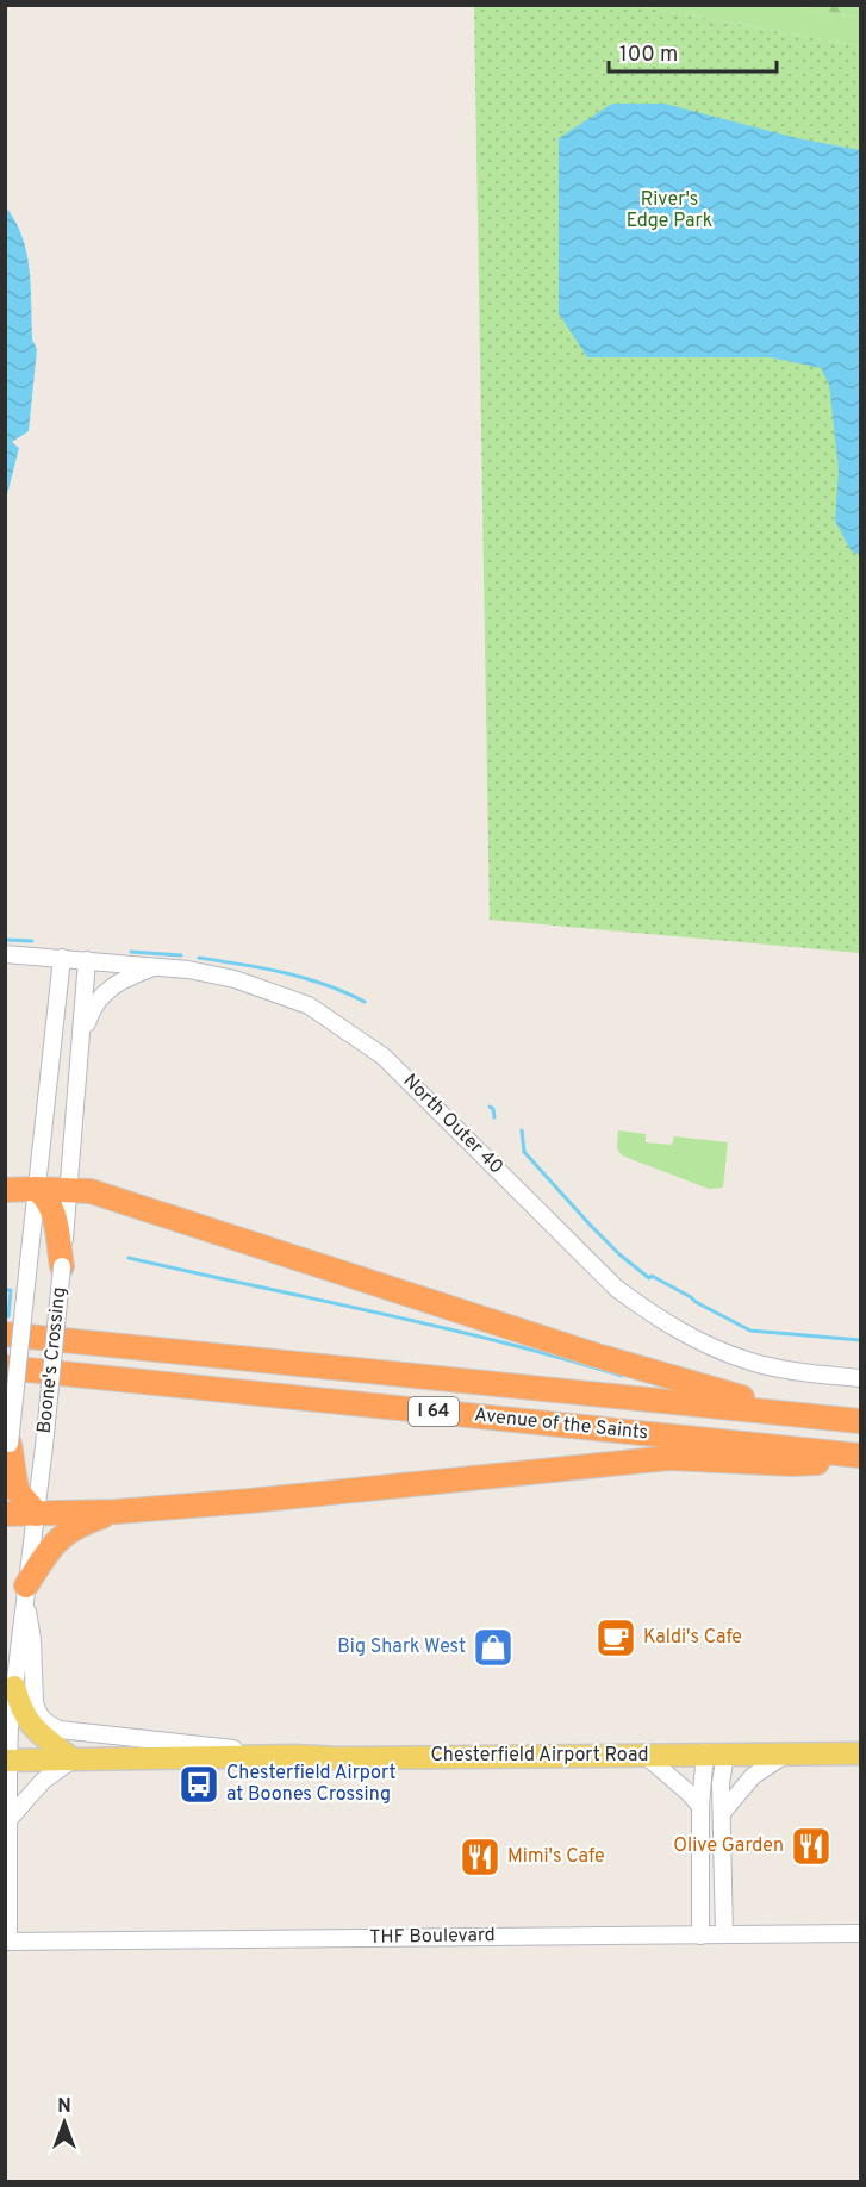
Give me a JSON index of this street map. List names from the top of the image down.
{
  "streets": {
    "highway": ["I 64", "Avenue of the Saints"],
    "main road": ["Chesterfield Airport Road"],
    "street": ["North Outer 40", "Boone's Crossing", "THF Boulevard"]
  },
  "crossings": [
    ["North Outer 40", "Boone's Crossing"],
    ["Boone's Crossing", "Chesterfield Airport Road"],
    ["Boone's Crossing", "THF Boulevard"]
  ],
  "parks": ["River's Edge Park"],
  "places": {
    "cafe": ["Kaldi's Cafe"],
    "shop": ["Big Shark West"],
    "bus stop": ["Chesterfield Airport at Boones Crossing"],
    "restaurant": ["Olive Garden", "Mimi's Cafe"]
  },
  "scale_bar": "100 m",
  "north": "top"
}
